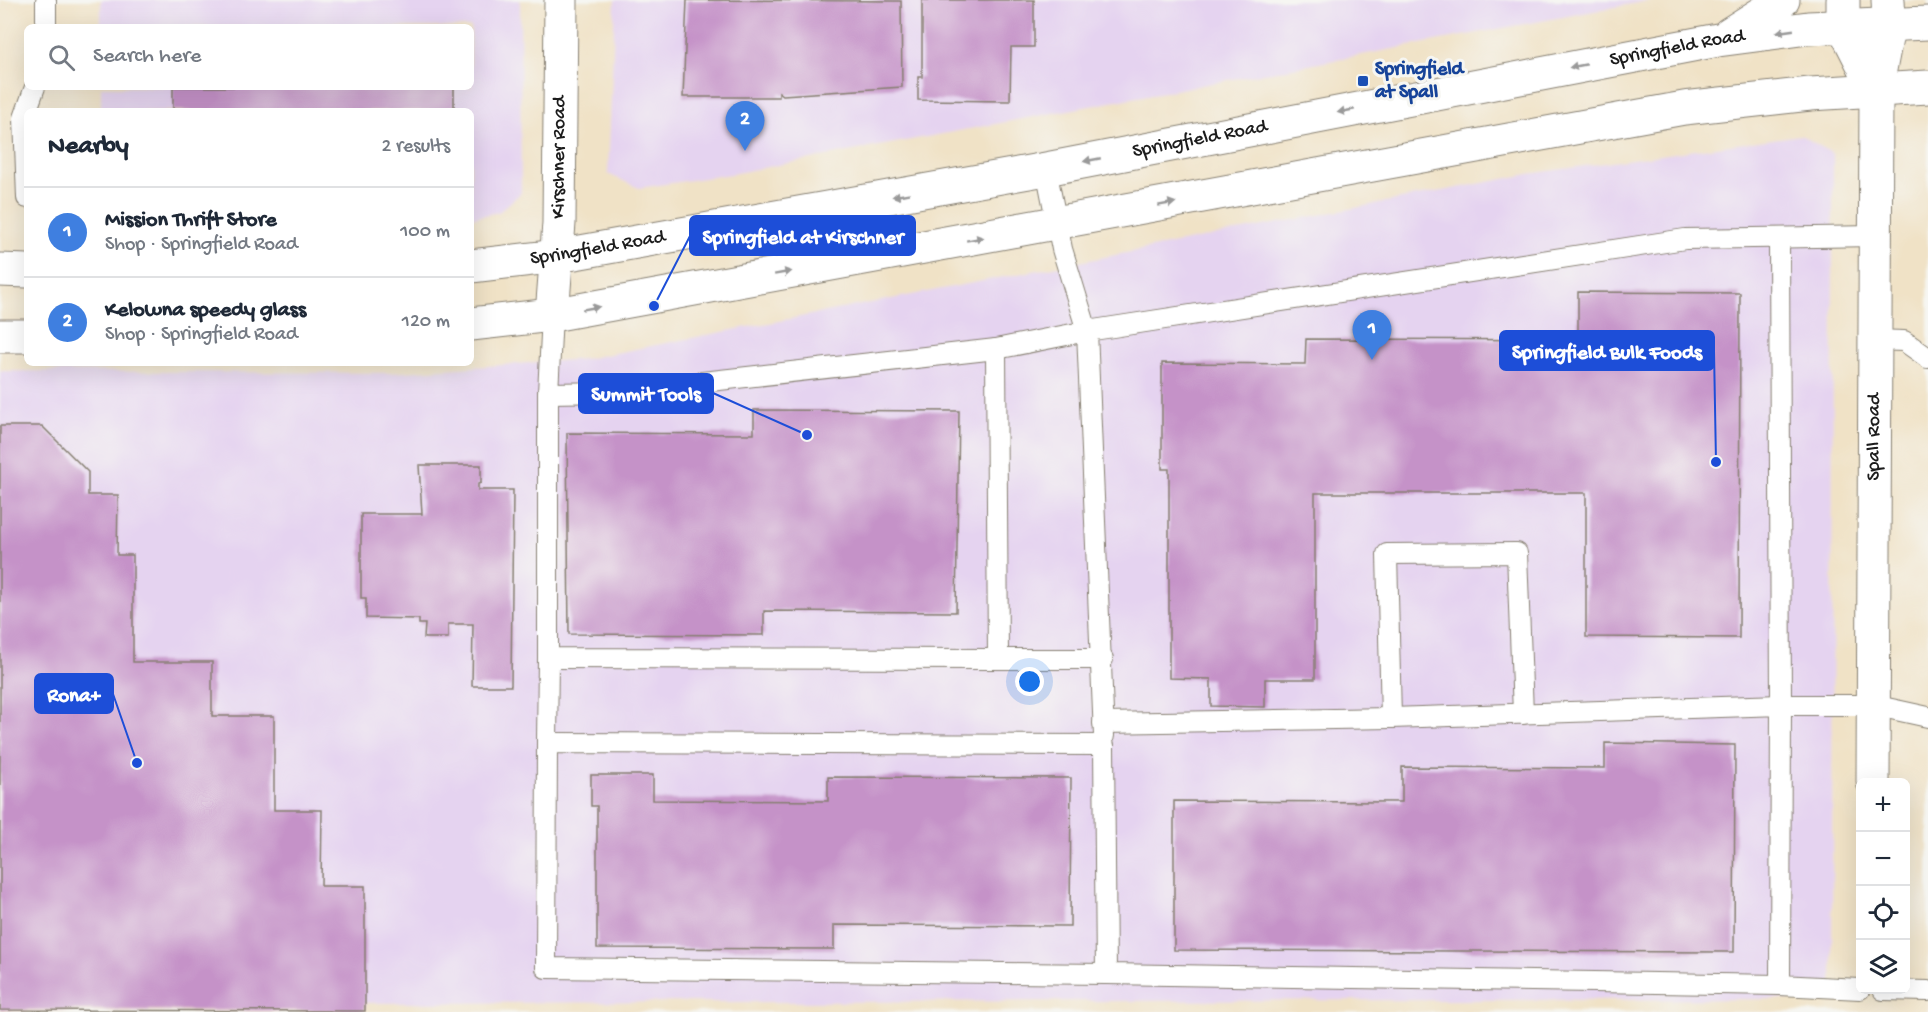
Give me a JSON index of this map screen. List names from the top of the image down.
{
  "streets": {
    "main road": ["Springfield Road", "Kirschner Road", "Spall Road"]
  },
  "crossings": [
    ["Springfield Road", "Kirschner Road"],
    ["Springfield Road", "Spall Road"]
  ],
  "places": {
    "transit": ["Springfield at Spall"],
    "other": [
      "Springfield at Kirschner",
      "Summit Tools",
      "Springfield Bulk Foods",
      "Rona+"
    ]
  },
  "page": {
    "search": "Search here",
    "pins": ["2", "1"],
    "heading": ["Nearby", "2 results"],
    "list": [
      {
        "mark": "1",
        "name": "Mission Thrift Store",
        "note": "Shop · Springfield Road",
        "value": "100 m"
      },
      {
        "mark": "2",
        "name": "Kelowna speedy glass",
        "note": "Shop · Springfield Road",
        "value": "120 m"
      }
    ],
    "map_buttons": ["+", "−"]
  }
}
